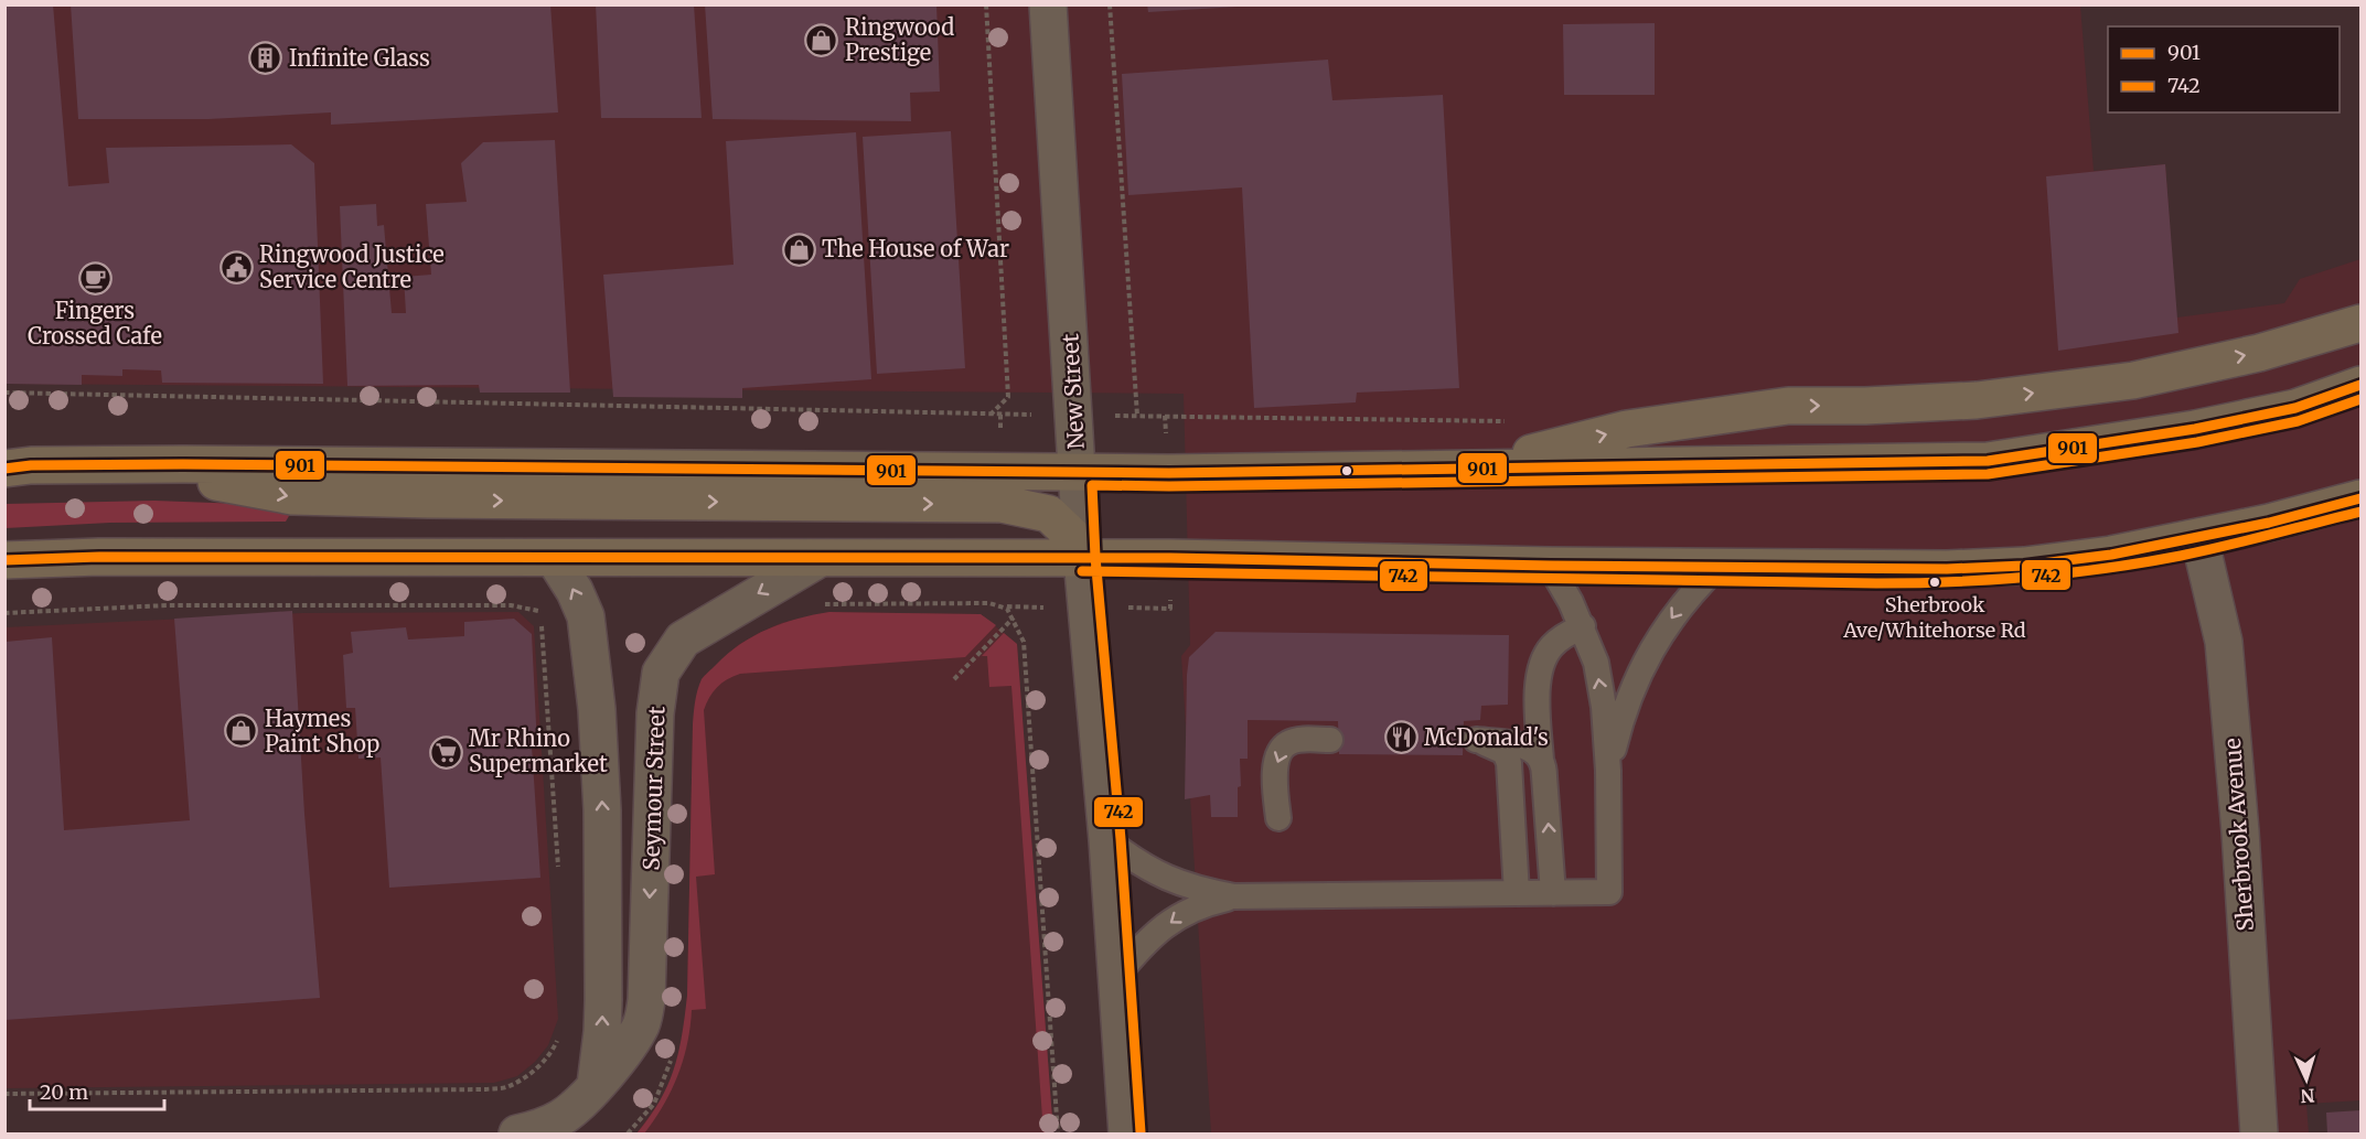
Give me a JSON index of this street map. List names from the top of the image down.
{
  "streets": {
    "street": ["New Street", "Seymour Street", "Sherbrook Avenue"]
  },
  "one_way": ["Seymour Street"],
  "places": {
    "shop": ["Ringwood Prestige", "The House of War", "Haymes Paint Shop"],
    "building": ["Infinite Glass"],
    "public building": ["Ringwood Justice Service Centre"],
    "cafe": ["Fingers Crossed Cafe"],
    "other": ["Sherbrook Ave/Whitehorse Rd"],
    "restaurant": ["McDonald's"],
    "supermarket": ["Mr Rhino Supermarket"]
  },
  "lines": ["transit line 901", "transit line 742"],
  "legend": ["901", "742"],
  "scale_bar": "20 m",
  "north": "bottom"
}
